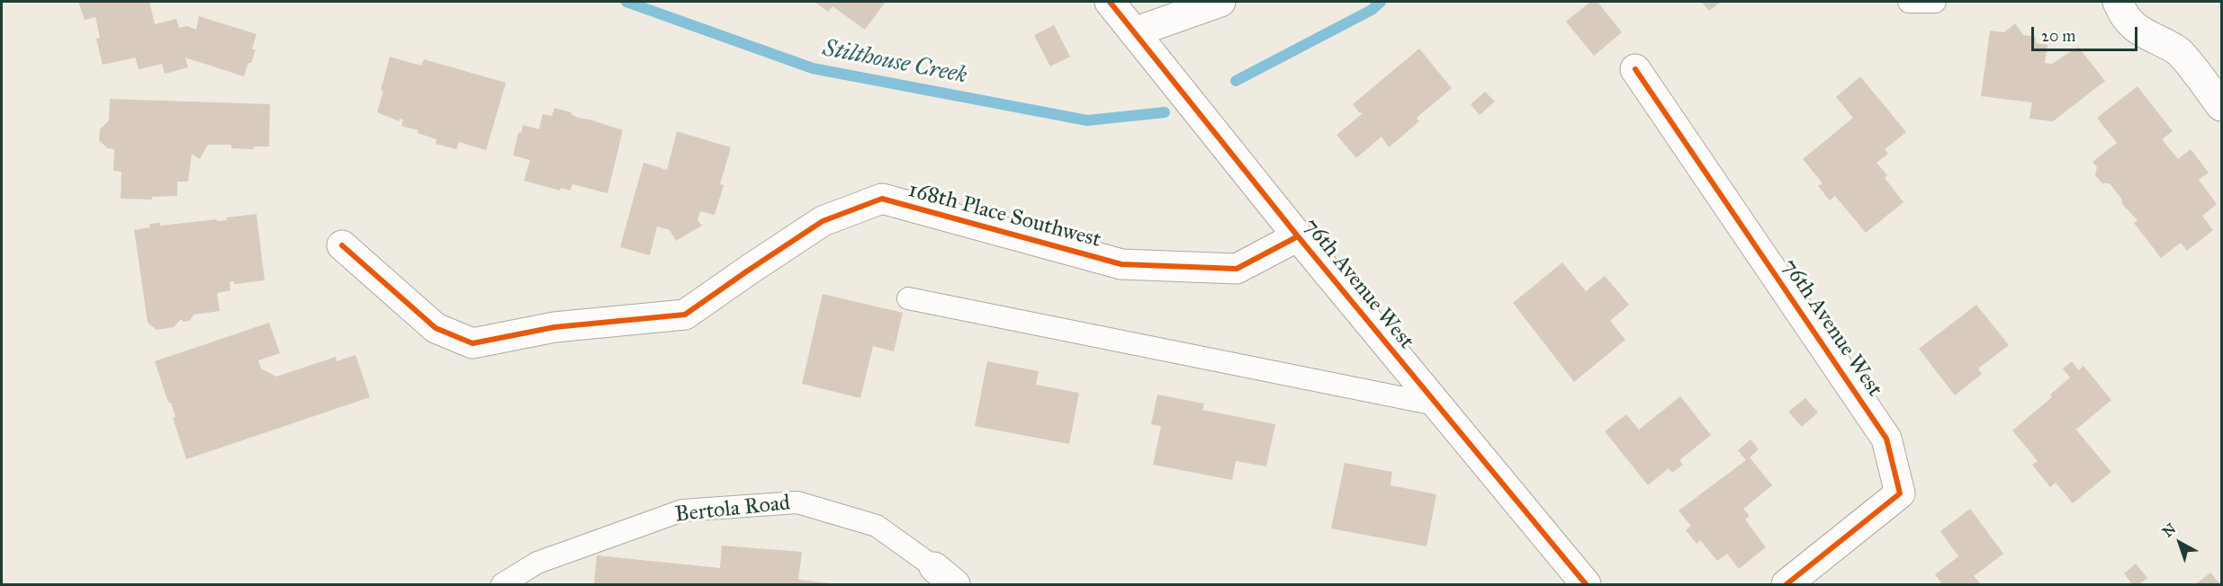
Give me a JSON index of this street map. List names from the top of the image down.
{
  "streets": {
    "street": ["168th Place Southwest", "76th Avenue West"],
    "lane": ["Bertola Road"]
  },
  "crossings": [
    ["168th Place Southwest", "76th Avenue West"]
  ],
  "water": ["Stilthouse Creek"],
  "scale_bar": "20 m",
  "north": "top left"
}
